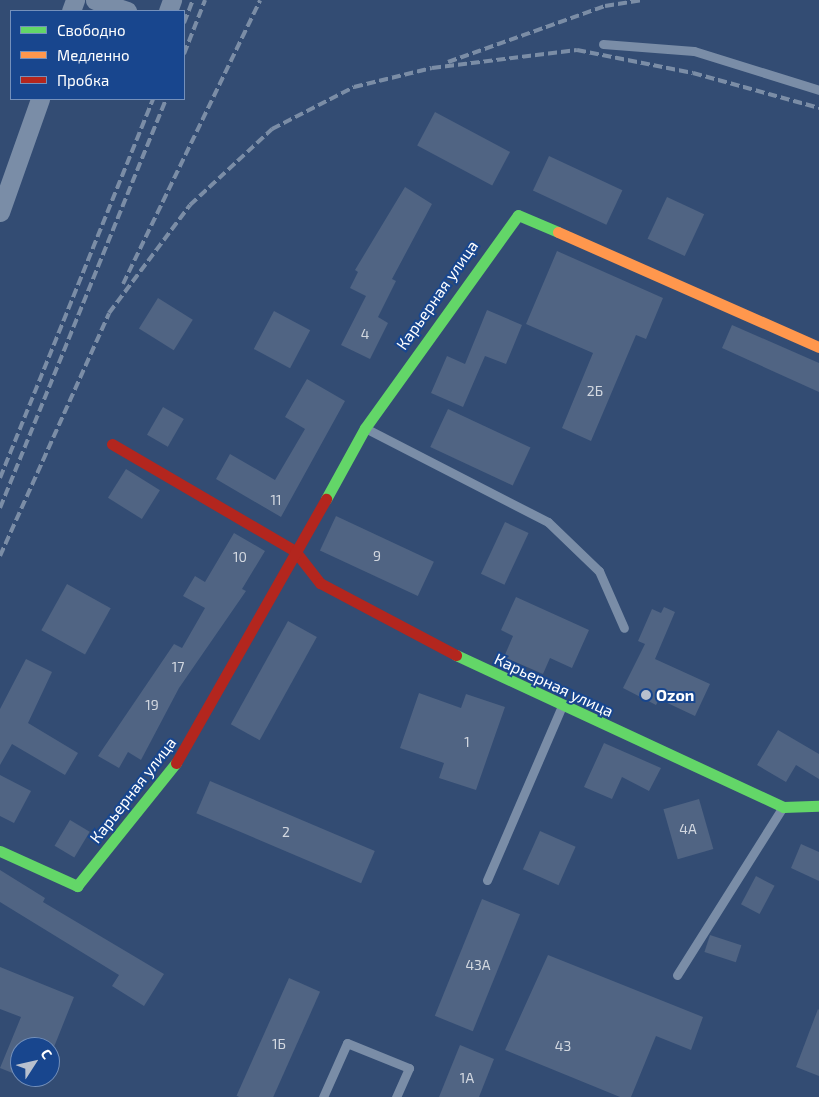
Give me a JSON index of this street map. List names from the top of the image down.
{
  "streets": {
    "street": ["Карьерная улица"]
  },
  "places": ["Ozon"],
  "house_numbers": [
    "4",
    "2Б",
    "11",
    "9",
    "10",
    "17",
    "19",
    "1",
    "4А",
    "2",
    "43А",
    "1Б",
    "43",
    "1А"
  ],
  "legend": ["Свободно", "Медленно", "Пробка"],
  "north": "top right"
}
